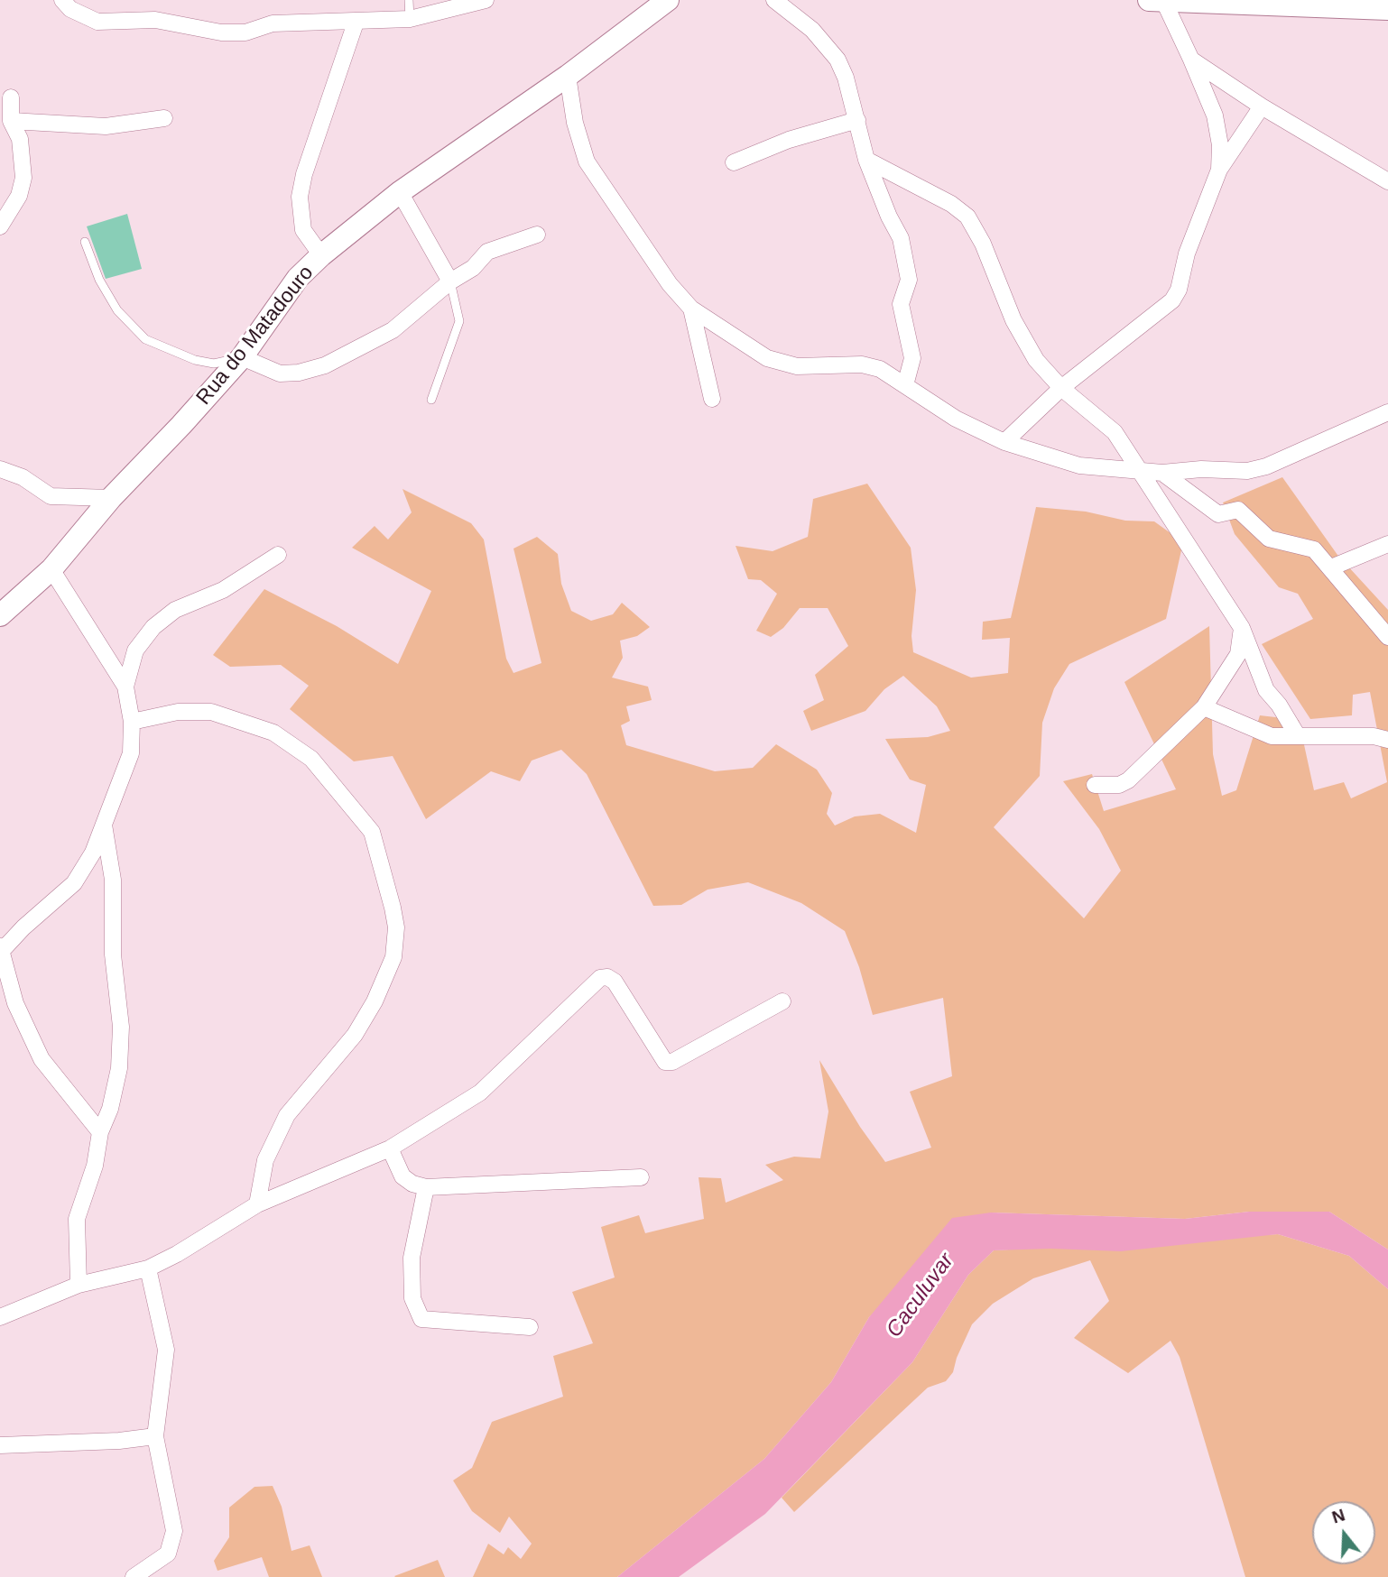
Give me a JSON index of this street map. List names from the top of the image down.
{
  "streets": {
    "street": ["Rua do Matadouro"]
  },
  "water": ["Caculuvar"],
  "north": "top"
}
